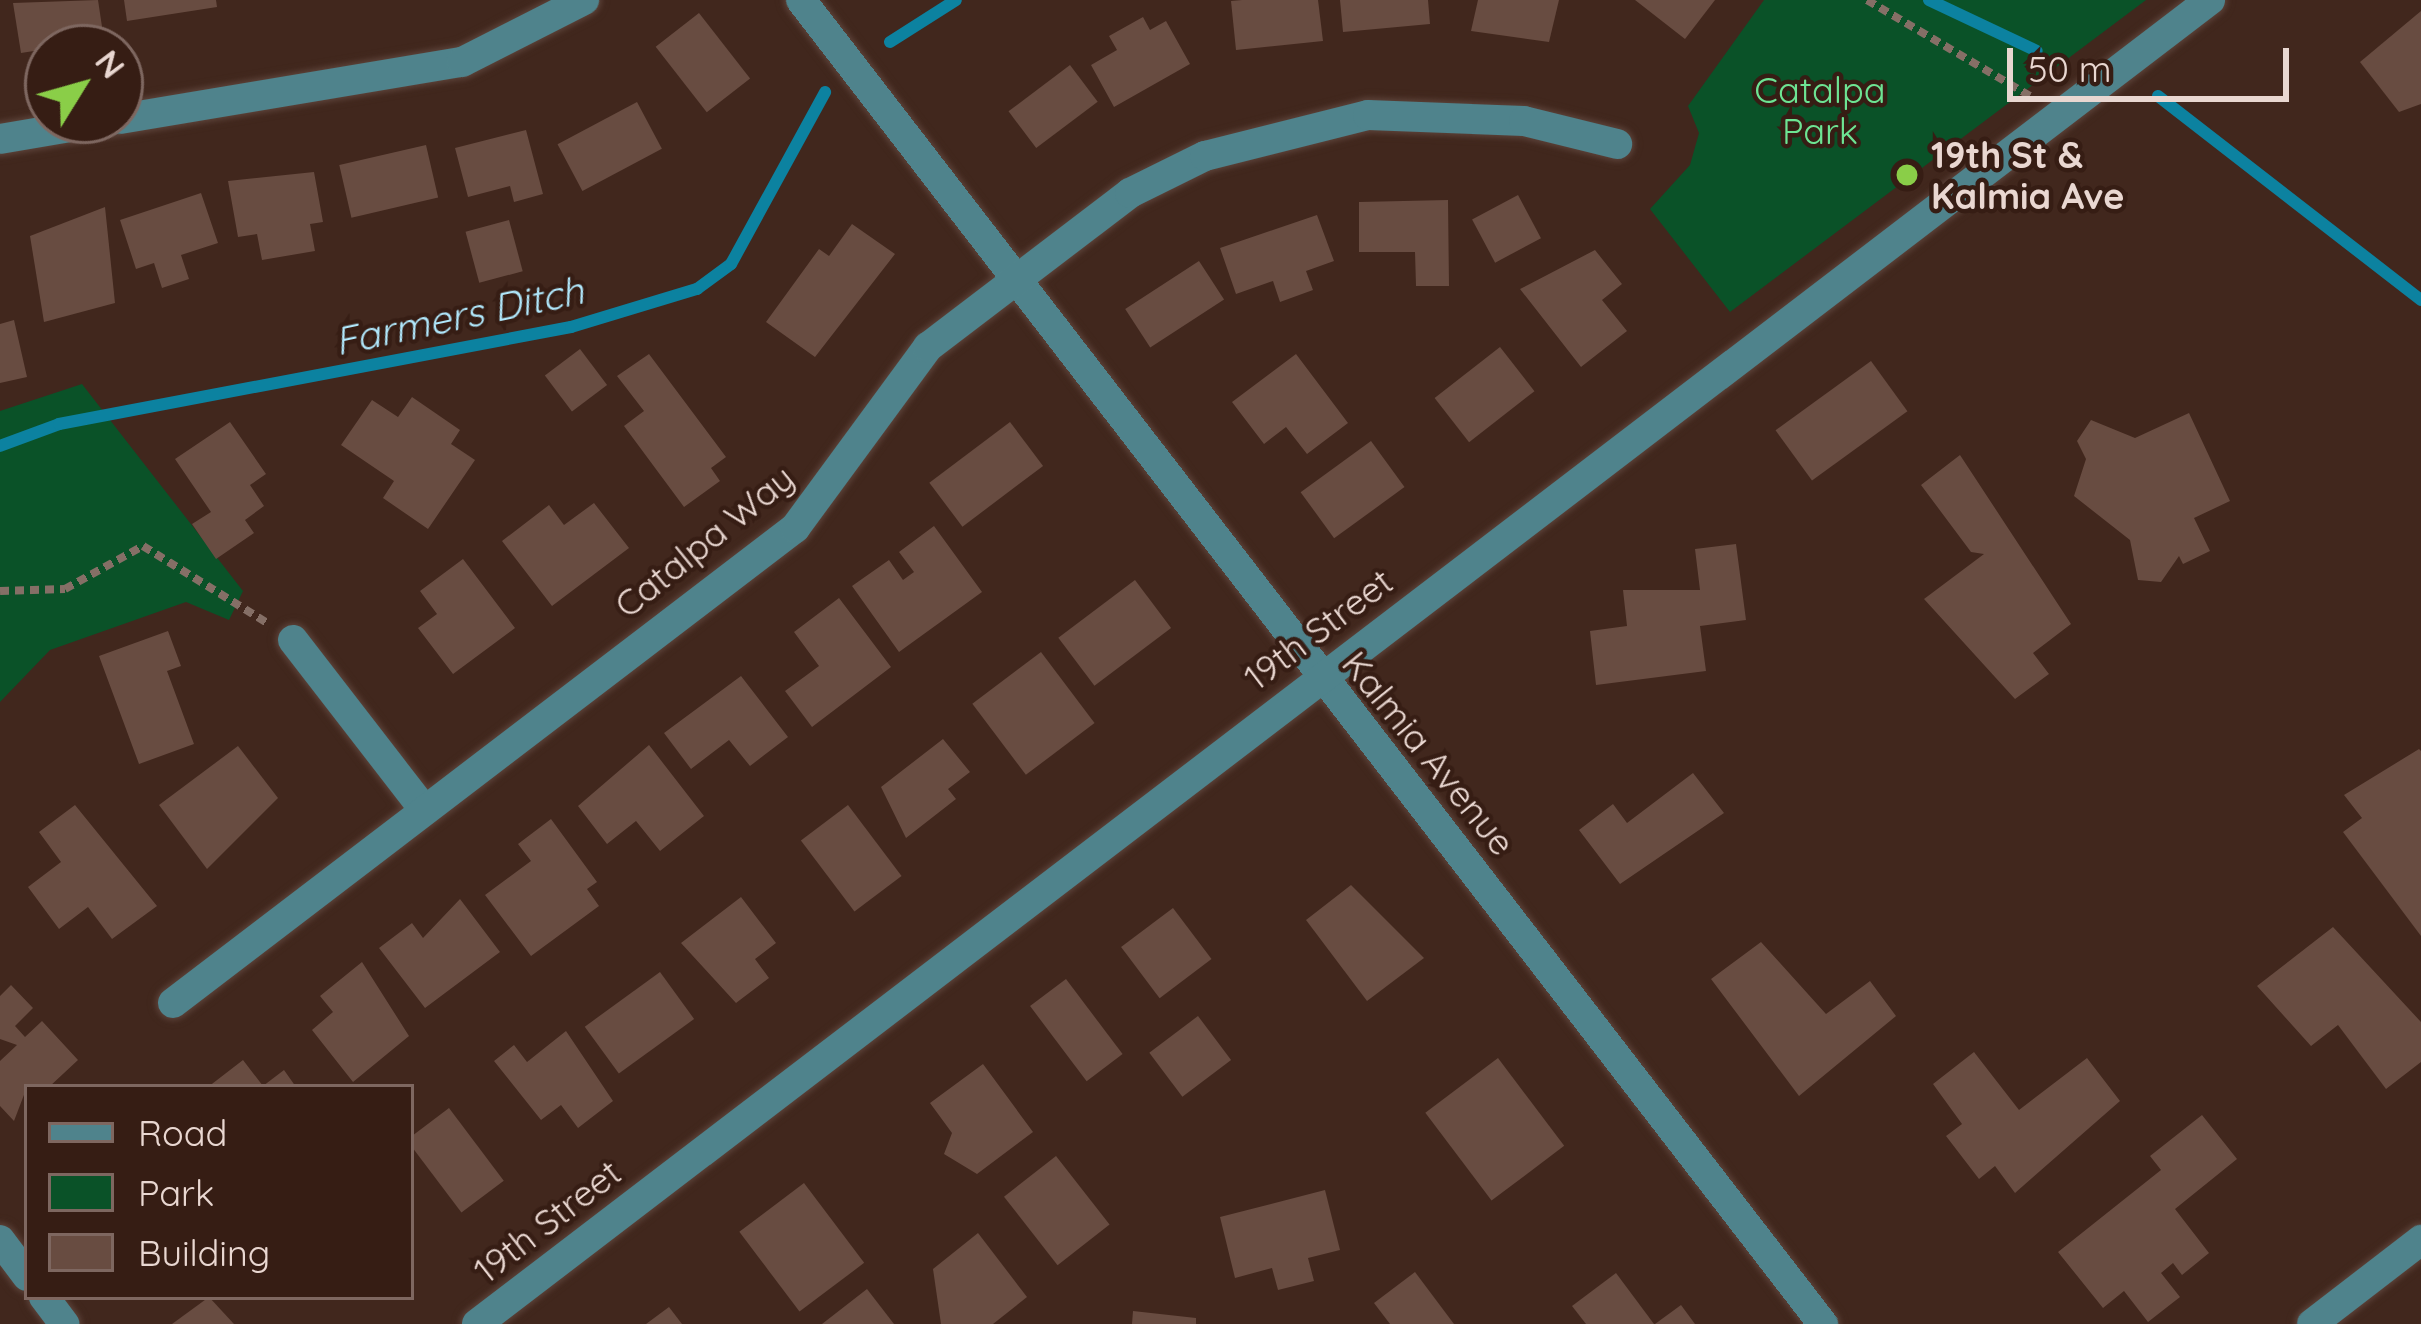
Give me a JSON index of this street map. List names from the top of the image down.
{
  "streets": {
    "street": ["Catalpa Way", "19th Street", "Kalmia Avenue"]
  },
  "crossings": [
    ["Catalpa Way", "Kalmia Avenue"],
    ["19th Street", "Kalmia Avenue"]
  ],
  "water": ["Farmers Ditch"],
  "parks": ["Catalpa Park"],
  "places": ["19th St & Kalmia Ave"],
  "legend": ["Road", "Park", "Building"],
  "scale_bar": "50 m",
  "north": "top right"
}
